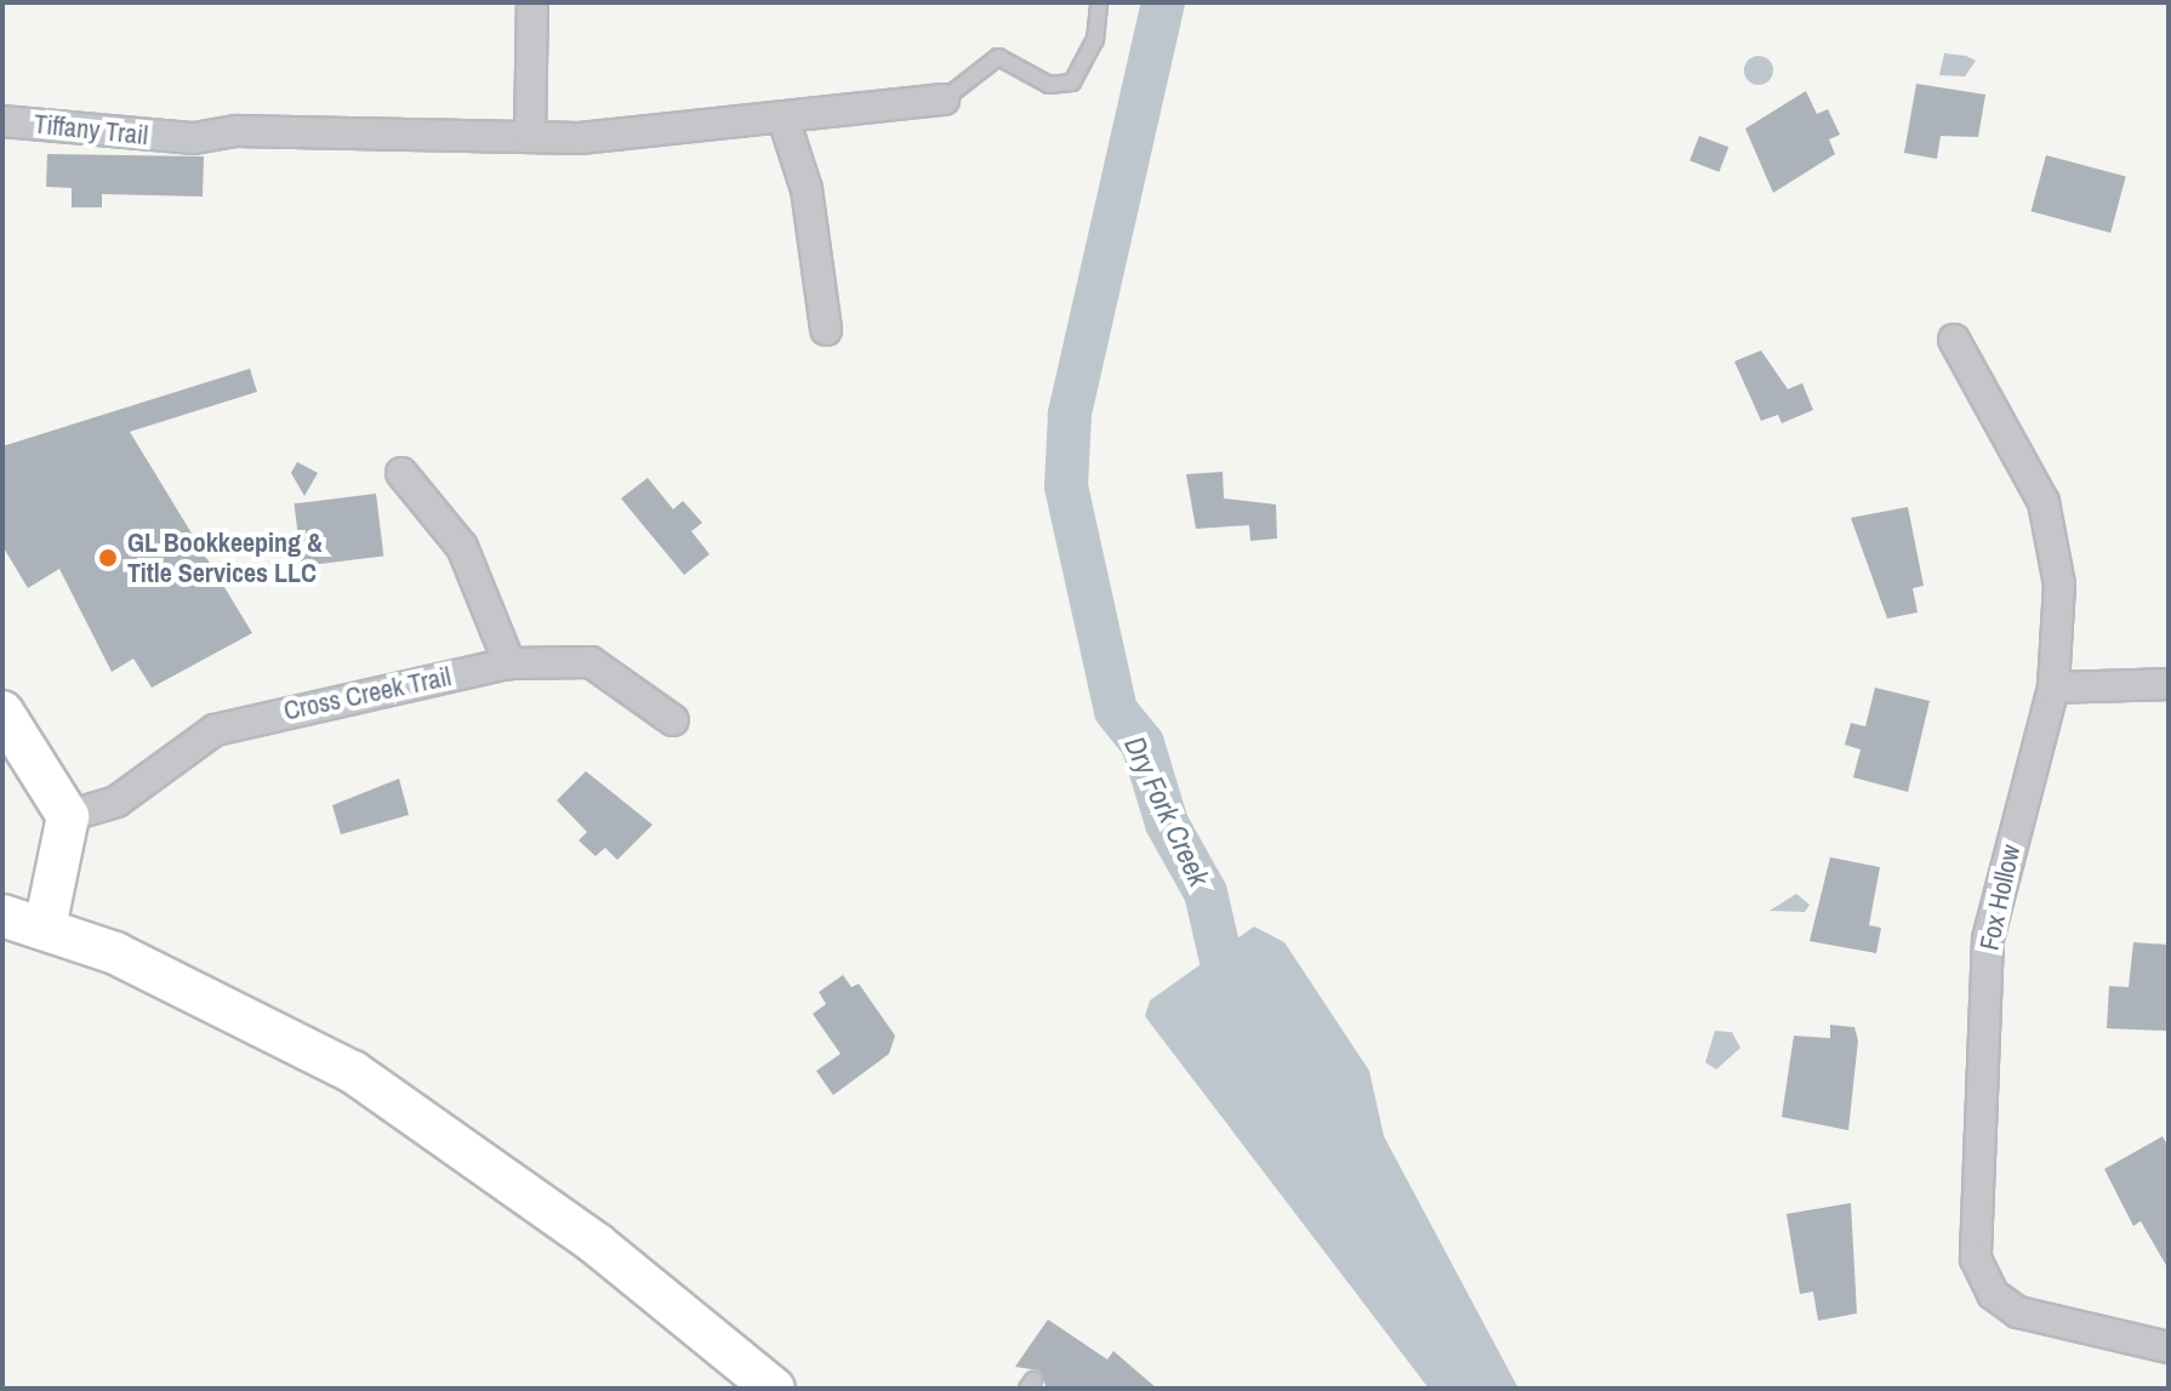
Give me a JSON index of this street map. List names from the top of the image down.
{
  "streets": {
    "street": ["Tiffany Trail", "Cross Creek Trail", "Fox Hollow"]
  },
  "water": ["Dry Fork Creek"],
  "places": ["GL Bookkeeping & Title Services LLC"]
}
